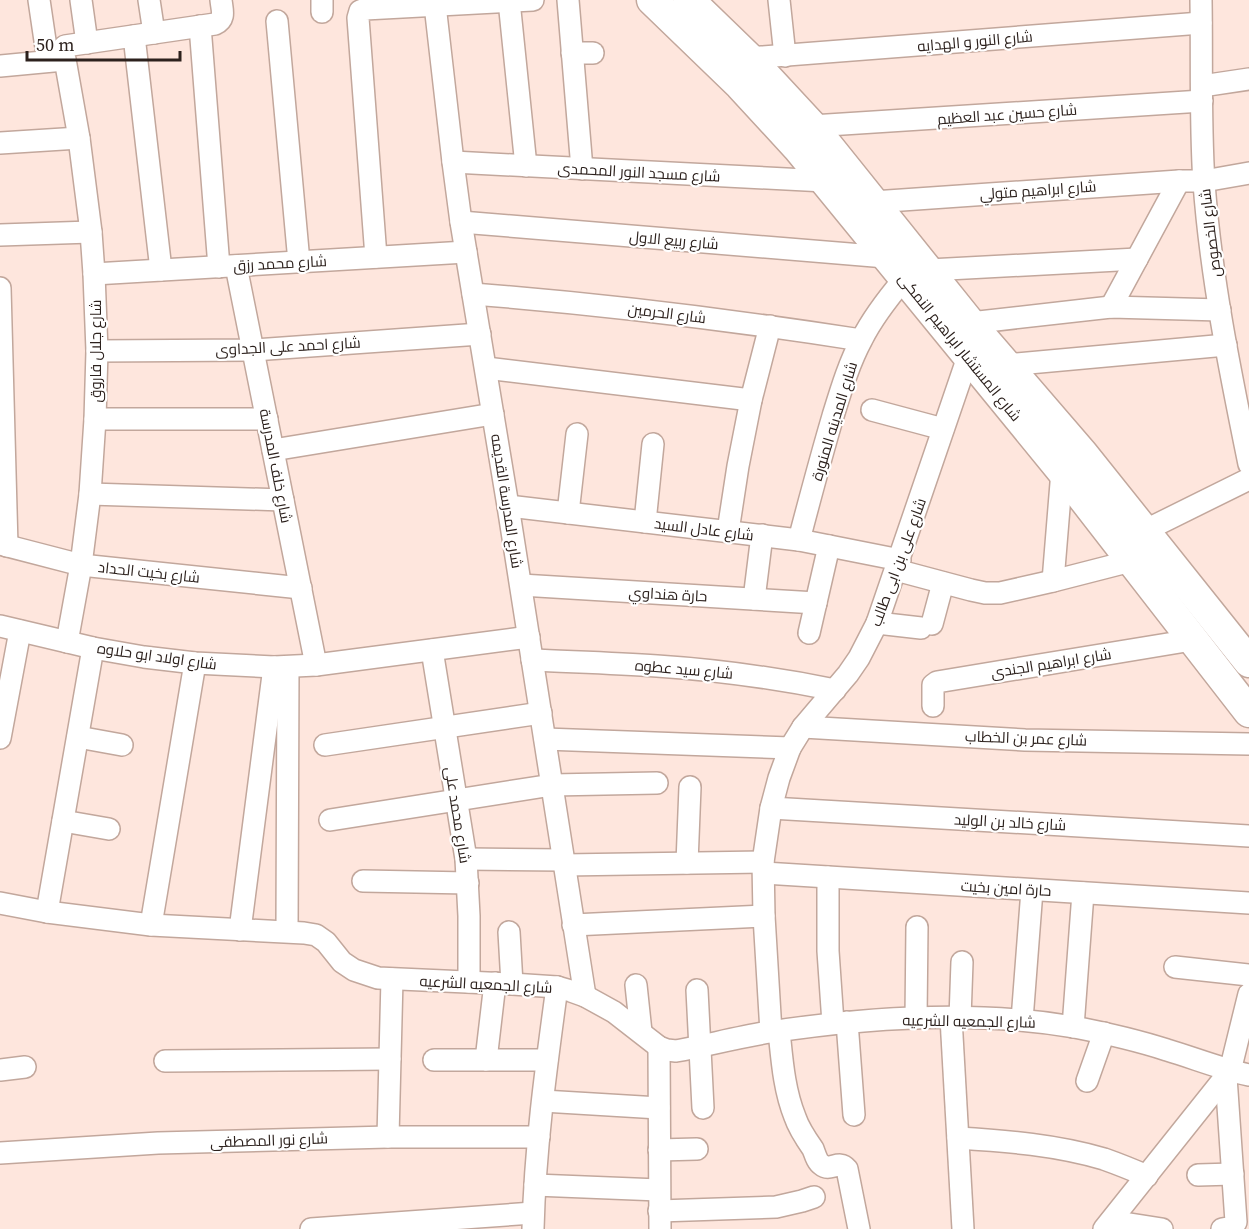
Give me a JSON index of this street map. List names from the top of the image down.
{
  "streets": {
    "main road": ["شارع المستشار ابراهيم النمكى"],
    "street": [
      "شارع النور و الهدايه",
      "شارع حسين عبد العظيم",
      "شارع مسجد النور المحمدى",
      "شارع ابراهيم متولي",
      "شارع الخصوص",
      "شارع ربيع الاول",
      "شارع محمد رزق",
      "شارع الحرمين",
      "شارع احمد على الجداوى",
      "شارع جلال فاروق",
      "شارع المدينه المنورة",
      "شارع خلف المدرسة",
      "شارع المدرسة القديمه",
      "شارع عادل السيد",
      "شارع على بن ابى طالب",
      "شارع بخيت الحداد",
      "حارة هنداوي",
      "شارع اولاد ابو حلاوه",
      "شارع ابراهيم الجندى",
      "شارع سيد عطوه",
      "شارع عمر بن الخطاب",
      "شارع محمد على",
      "شارع خالد بن الوليد",
      "حارة امين بخيت",
      "شارع الجمعيه الشرعيه",
      "شارع نور المصطفى"
    ]
  },
  "crossings": [
    ["شارع النور و الهدايه", "شارع الخصوص"],
    ["شارع النور و الهدايه", "شارع المستشار ابراهيم النمكى"],
    ["شارع حسين عبد العظيم", "شارع الخصوص"],
    ["شارع حسين عبد العظيم", "شارع المستشار ابراهيم النمكى"],
    ["شارع مسجد النور المحمدى", "شارع المستشار ابراهيم النمكى"],
    ["شارع مسجد النور المحمدى", "شارع المدرسة القديمه"],
    ["شارع ابراهيم متولي", "شارع الخصوص"],
    ["شارع ابراهيم متولي", "شارع المستشار ابراهيم النمكى"],
    ["شارع ربيع الاول", "شارع المستشار ابراهيم النمكى"],
    ["شارع ربيع الاول", "شارع المدينه المنورة"],
    ["شارع ربيع الاول", "شارع المدرسة القديمه"],
    ["شارع محمد رزق", "شارع جلال فاروق"],
    ["شارع محمد رزق", "شارع خلف المدرسة"],
    ["شارع محمد رزق", "شارع المدرسة القديمه"],
    ["شارع الحرمين", "شارع المدينه المنورة"],
    ["شارع الحرمين", "شارع المدرسة القديمه"],
    ["شارع احمد على الجداوى", "شارع جلال فاروق"],
    ["شارع احمد على الجداوى", "شارع خلف المدرسة"],
    ["شارع احمد على الجداوى", "شارع المدرسة القديمه"],
    ["شارع المستشار ابراهيم النمكى", "شارع المدينه المنورة"],
    ["شارع المستشار ابراهيم النمكى", "شارع عادل السيد"],
    ["شارع المستشار ابراهيم النمكى", "شارع على بن ابى طالب"],
    ["شارع المستشار ابراهيم النمكى", "شارع ابراهيم الجندى"],
    ["شارع جلال فاروق", "شارع بخيت الحداد"],
    ["شارع جلال فاروق", "شارع اولاد ابو حلاوه"],
    ["شارع المدينه المنورة", "شارع عادل السيد"],
    ["شارع خلف المدرسة", "شارع بخيت الحداد"],
    ["شارع خلف المدرسة", "شارع اولاد ابو حلاوه"],
    ["شارع المدرسة القديمه", "شارع عادل السيد"],
    ["شارع المدرسة القديمه", "حارة هنداوي"],
    ["شارع المدرسة القديمه", "شارع اولاد ابو حلاوه"],
    ["شارع المدرسة القديمه", "شارع سيد عطوه"],
    ["شارع المدرسة القديمه", "حارة امين بخيت"],
    ["شارع المدرسة القديمه", "شارع الجمعيه الشرعيه"],
    ["شارع عادل السيد", "شارع على بن ابى طالب"],
    ["شارع على بن ابى طالب", "شارع سيد عطوه"],
    ["شارع على بن ابى طالب", "شارع عمر بن الخطاب"],
    ["شارع على بن ابى طالب", "شارع خالد بن الوليد"],
    ["شارع على بن ابى طالب", "حارة امين بخيت"],
    ["شارع على بن ابى طالب", "شارع الجمعيه الشرعيه"],
    ["شارع اولاد ابو حلاوه", "شارع محمد على"],
    ["شارع محمد على", "حارة امين بخيت"],
    ["شارع محمد على", "شارع الجمعيه الشرعيه"]
  ],
  "scale_bar": "50 m"
}
